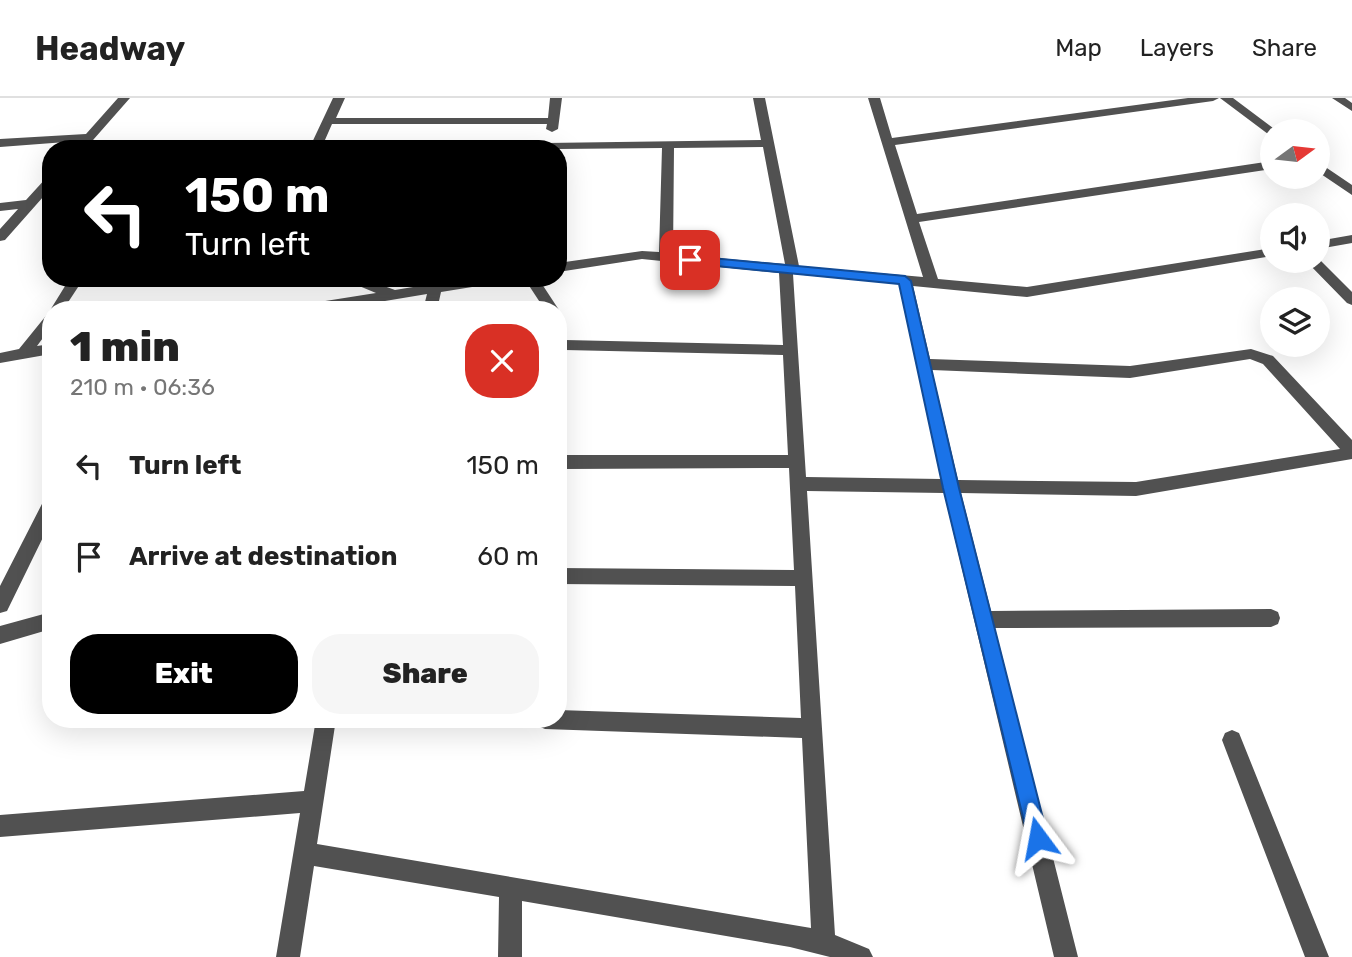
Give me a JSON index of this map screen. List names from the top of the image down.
{
  "north": "right",
  "page": {
    "header": "Headway",
    "nav": ["Map", "Layers", "Share"],
    "turn": ["150 m", "Turn left"],
    "heading": ["1 min", "210 m · 06:36"],
    "list": [
      {
        "name": "Turn left",
        "value": "150 m"
      },
      {
        "name": "Arrive at destination",
        "value": "60 m"
      }
    ],
    "buttons": ["Exit", "Share"]
  }
}
